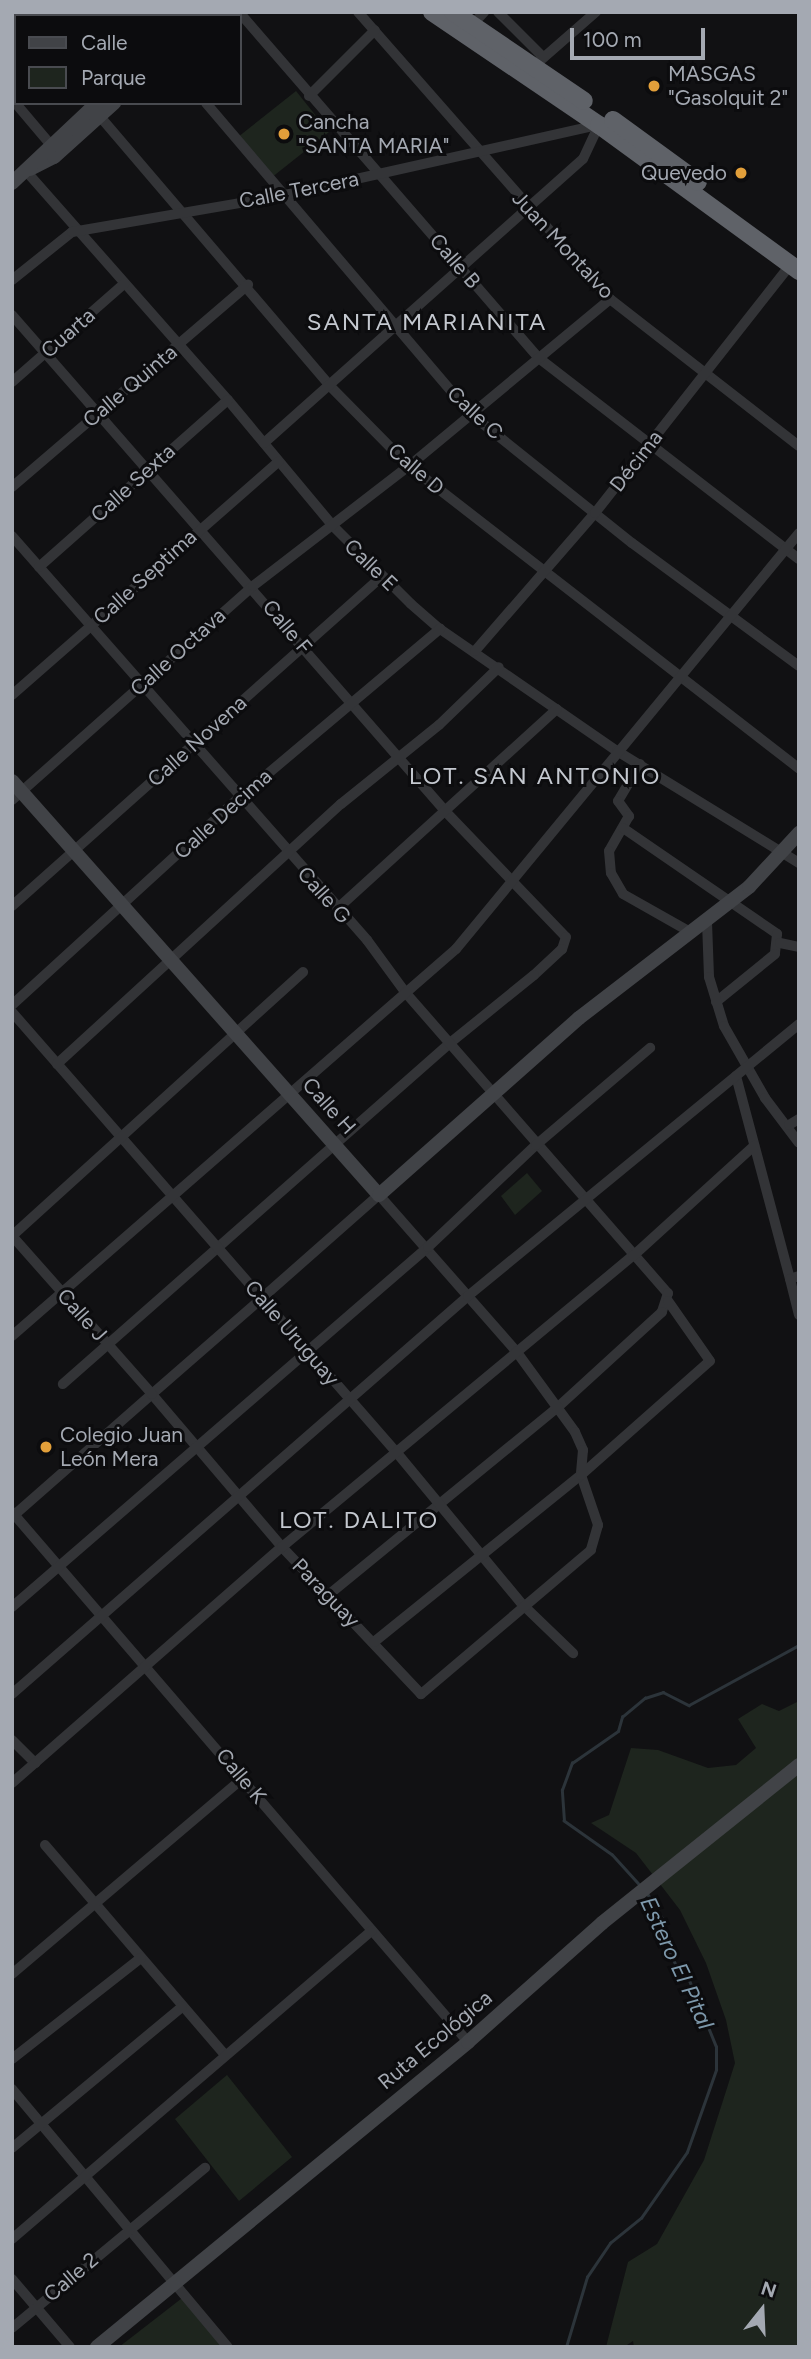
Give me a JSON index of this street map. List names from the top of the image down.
{
  "streets": {
    "main road": ["Calle H", "Ruta Ecológica"],
    "street": [
      "Calle Tercera",
      "Juan Montalvo",
      "Calle B",
      "Cuarta",
      "Calle Quinta",
      "Calle C",
      "Décima",
      "Calle D",
      "Calle Sexta",
      "Calle E",
      "Calle Septima",
      "Calle F",
      "Calle Octava",
      "Calle Novena",
      "Calle Decima",
      "Calle G",
      "Calle J",
      "Calle Uruguay",
      "Paraguay",
      "Calle K",
      "Calle 2"
    ]
  },
  "crossings": [
    ["Calle Tercera", "Juan Montalvo"],
    ["Calle Tercera", "Calle B"],
    ["Calle Tercera", "Calle C"],
    ["Calle Tercera", "Calle D"],
    ["Calle Tercera", "Calle E"],
    ["Juan Montalvo", "Décima"],
    ["Juan Montalvo", "Calle Octava"],
    ["Calle B", "Décima"],
    ["Calle B", "Calle Octava"],
    ["Cuarta", "Calle E"],
    ["Cuarta", "Calle F"],
    ["Calle Quinta", "Calle D"],
    ["Calle Quinta", "Calle E"],
    ["Calle Quinta", "Calle F"],
    ["Calle C", "Décima"],
    ["Calle C", "Calle Octava"],
    ["Décima", "Calle D"],
    ["Décima", "Calle E"],
    ["Calle D", "Calle Octava"],
    ["Calle Sexta", "Calle E"],
    ["Calle Sexta", "Calle F"],
    ["Calle Sexta", "Calle G"],
    ["Calle E", "Calle Septima"],
    ["Calle E", "Calle Octava"],
    ["Calle E", "Calle Novena"],
    ["Calle E", "Calle Decima"],
    ["Calle Septima", "Calle F"],
    ["Calle Septima", "Calle G"],
    ["Calle F", "Calle Octava"],
    ["Calle F", "Calle Novena"],
    ["Calle F", "Calle Decima"],
    ["Calle F", "Calle G"],
    ["Calle Octava", "Calle G"],
    ["Calle Octava", "Calle H"],
    ["Calle Novena", "Calle G"],
    ["Calle Novena", "Calle H"],
    ["Calle Decima", "Calle G"],
    ["Calle Decima", "Calle H"],
    ["Calle G", "Calle H"],
    ["Calle H", "Calle Uruguay"],
    ["Calle H", "Paraguay"],
    ["Calle J", "Paraguay"],
    ["Calle K", "Ruta Ecológica"]
  ],
  "districts": ["SANTA MARIANITA", "LOT. SAN ANTONIO", "LOT. DALITO"],
  "water": ["Estero El Pital"],
  "places": [
    "MASGAS \"Gasolquit 2\"",
    "Cancha \"SANTA MARIA\"",
    "Quevedo",
    "Colegio Juan León Mera"
  ],
  "legend": ["Calle", "Parque"],
  "scale_bar": "100 m",
  "north": "top"
}
